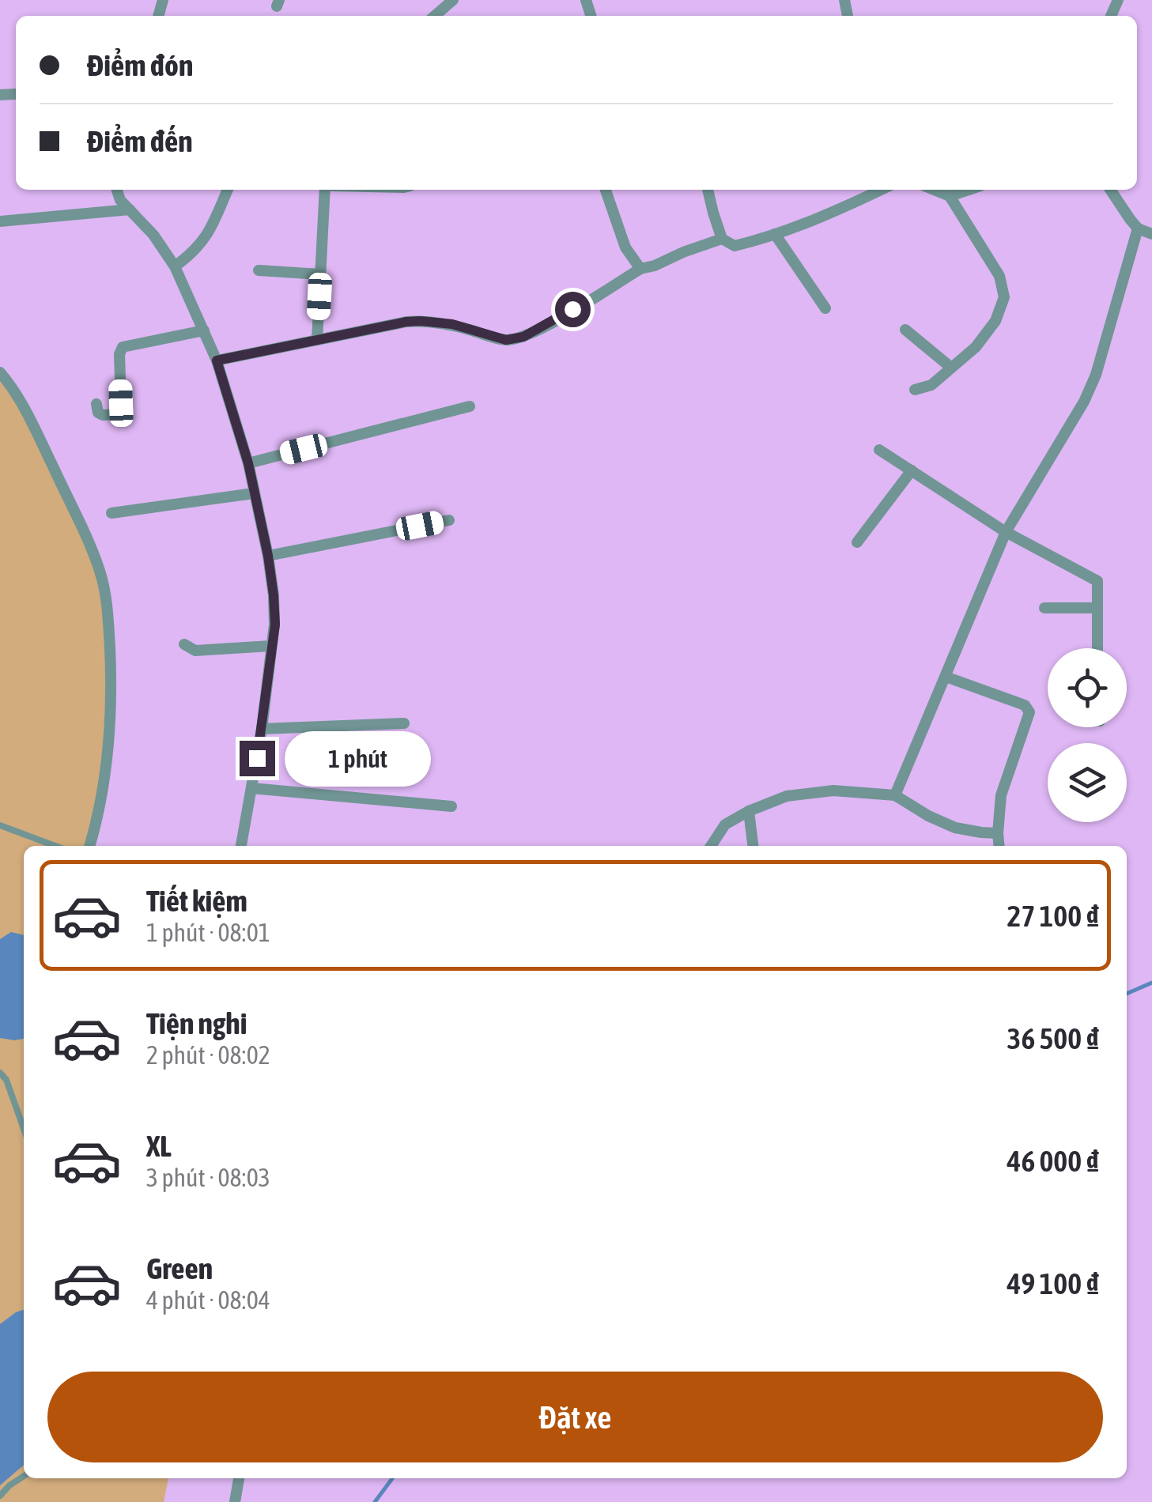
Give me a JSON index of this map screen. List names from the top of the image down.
{
  "page": {
    "banner": ["Điểm đón", "Điểm đến"],
    "bubble": "1 phút",
    "list": [
      {
        "name": "Tiết kiệm",
        "note": "1 phút · 08:01",
        "value": "27 100 ₫"
      },
      {
        "name": "Tiện nghi",
        "note": "2 phút · 08:02",
        "value": "36 500 ₫"
      },
      {
        "name": "XL",
        "note": "3 phút · 08:03",
        "value": "46 000 ₫"
      },
      {
        "name": "Green",
        "note": "4 phút · 08:04",
        "value": "49 100 ₫"
      }
    ],
    "buttons": "Đặt xe"
  }
}
